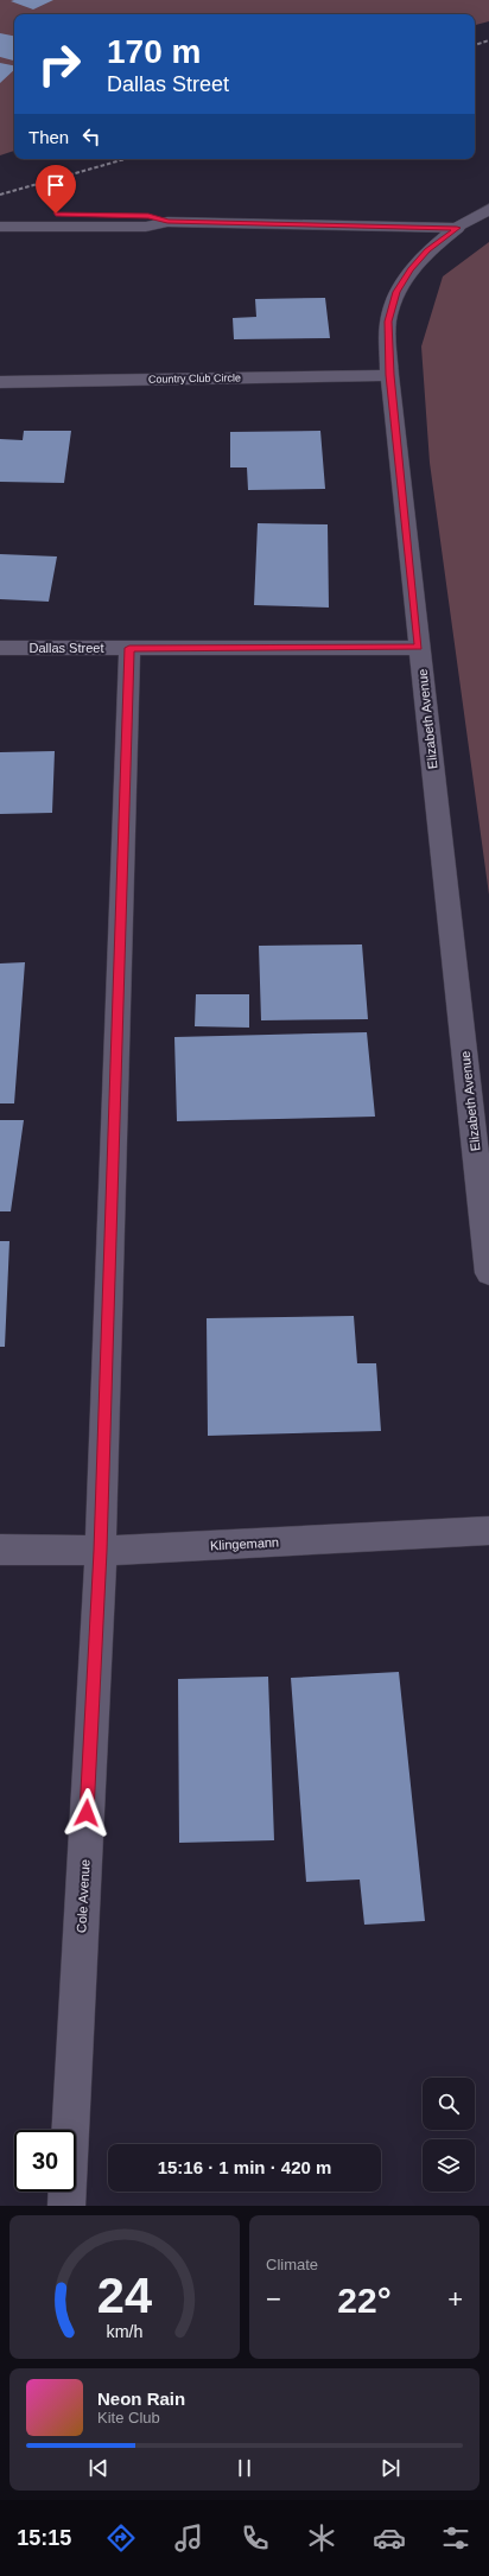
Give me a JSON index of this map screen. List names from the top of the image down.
{
  "streets": {
    "street": [
      "Country Club Circle",
      "Dallas Street",
      "Elizabeth Avenue",
      "Klingemann",
      "Cole Avenue"
    ]
  },
  "crossings": [
    ["Country Club Circle", "Elizabeth Avenue"],
    ["Dallas Street", "Elizabeth Avenue"],
    ["Dallas Street", "Cole Avenue"],
    ["Klingemann", "Cole Avenue"]
  ],
  "page": {
    "turn": ["170 m", "Dallas Street"],
    "then": "Then",
    "limit": "30",
    "trip": "15:16 · 1 min · 420 m",
    "tile": "Climate",
    "heat": ["−", "22°", "+"],
    "song": ["Neon Rain", "Kite Club"],
    "tabs": "15:15",
    "gauge": ["24", "km/h"]
  }
}
